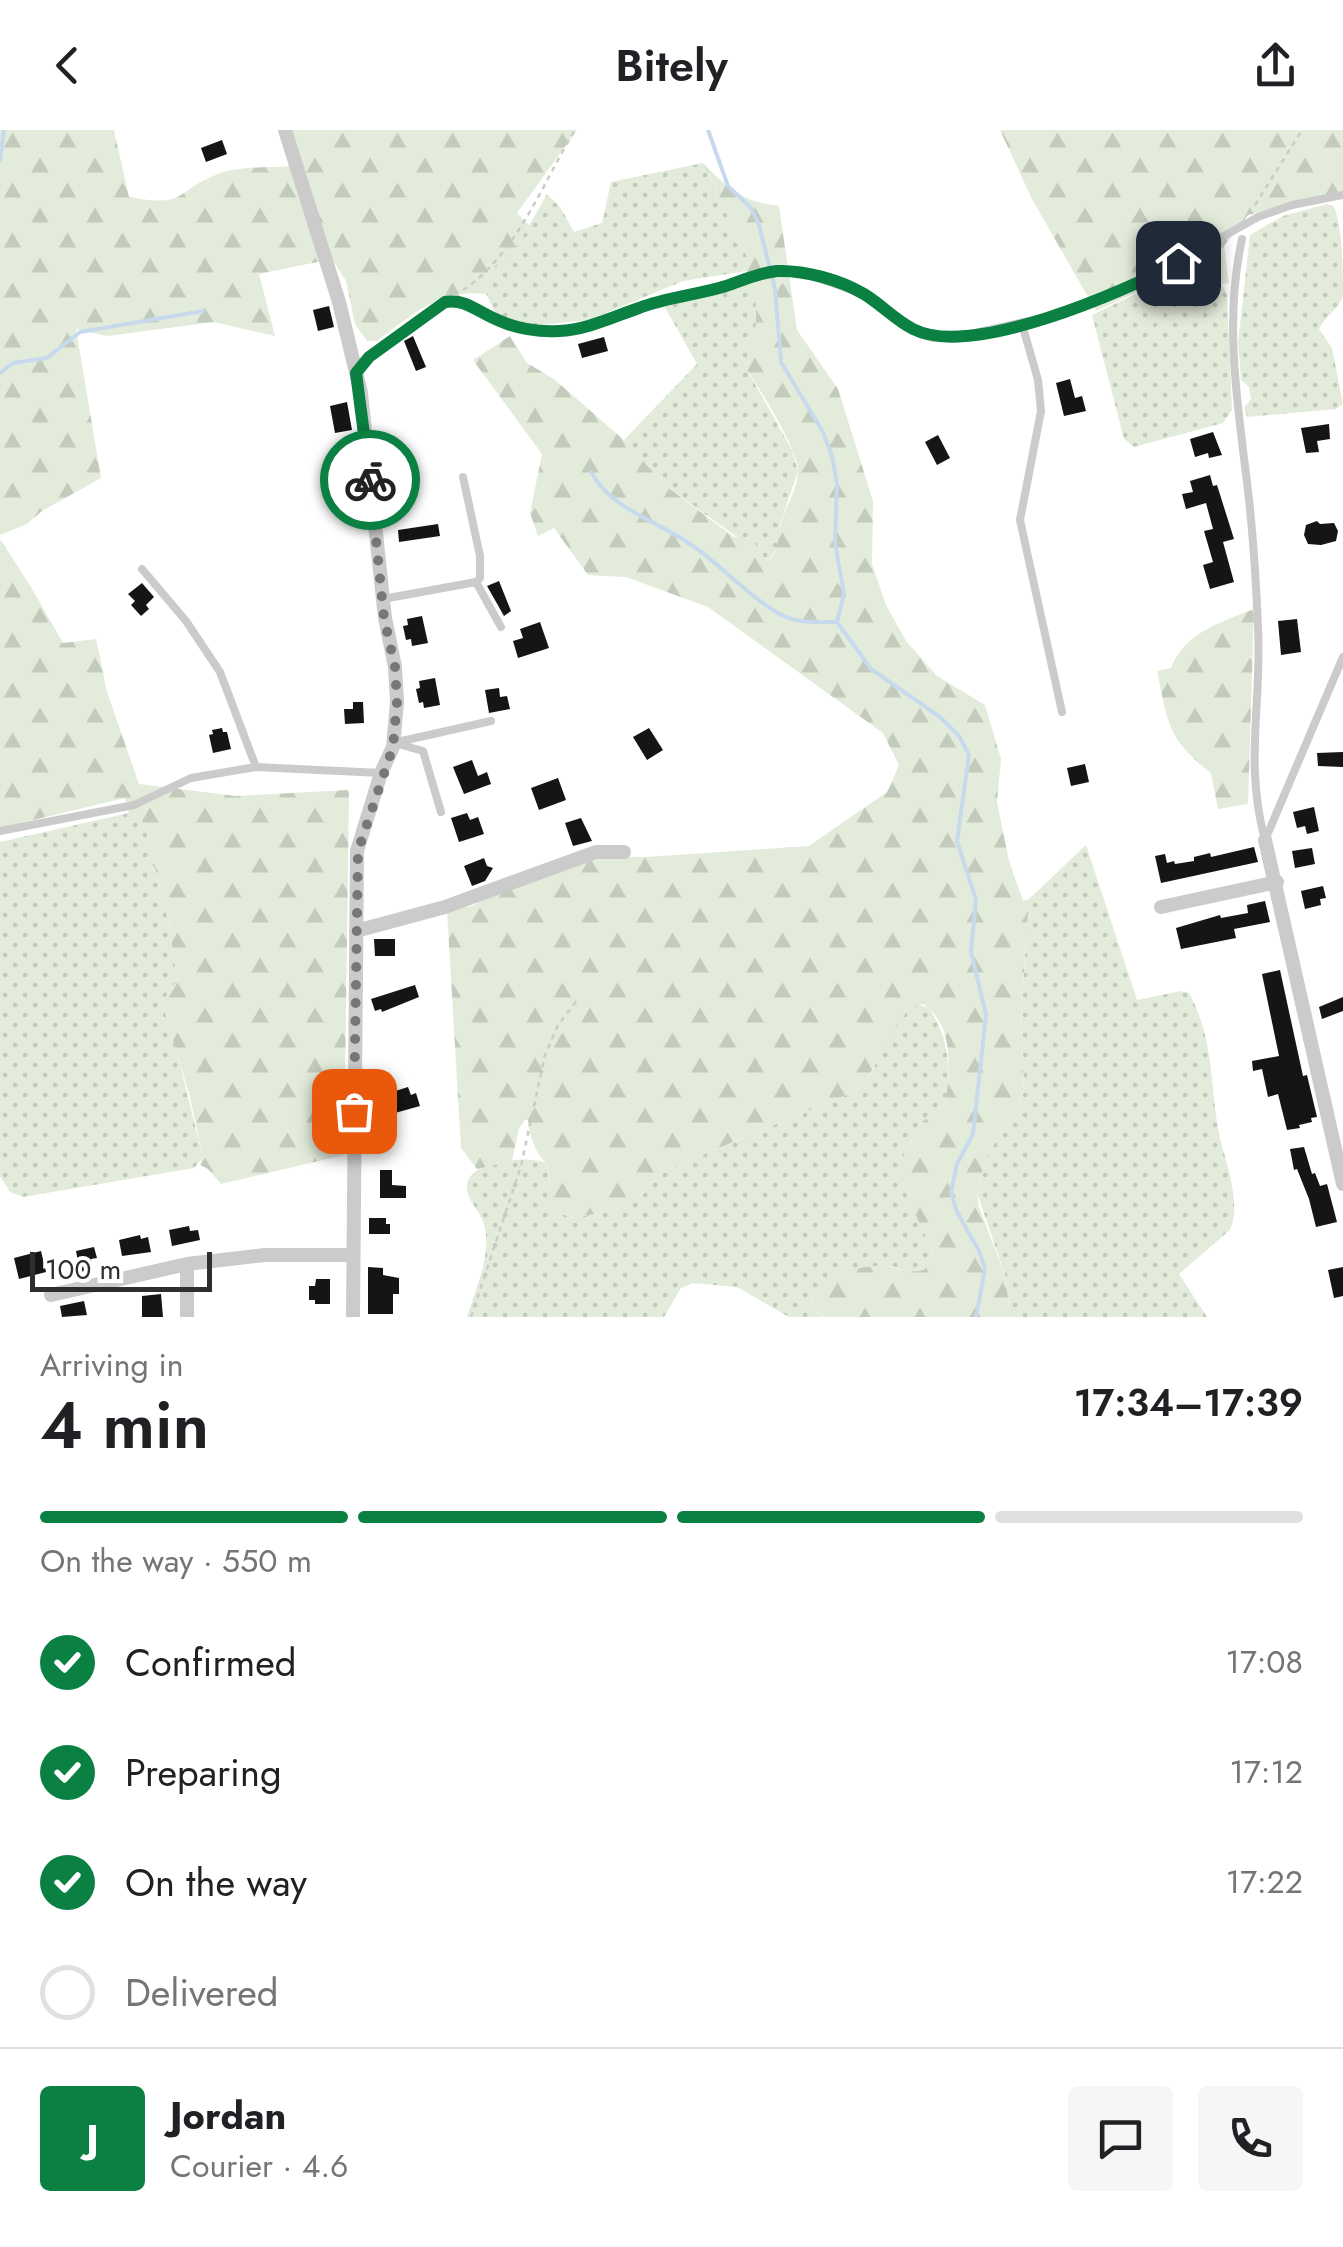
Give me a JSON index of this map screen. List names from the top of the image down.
{
  "scale_bar": "100 m",
  "page": {
    "header": "Bitely",
    "scale": "100 m",
    "heading": ["4 min", "Arriving in", "17:34–17:39"],
    "panel": ["Jordan", "Courier · 4.6"],
    "bar": "On the way · 550 m",
    "list": [
      ["Confirmed", "17:08"],
      ["Preparing", "17:12"],
      ["On the way", "17:22"],
      "Delivered"
    ],
    "round": "J"
  }
}
